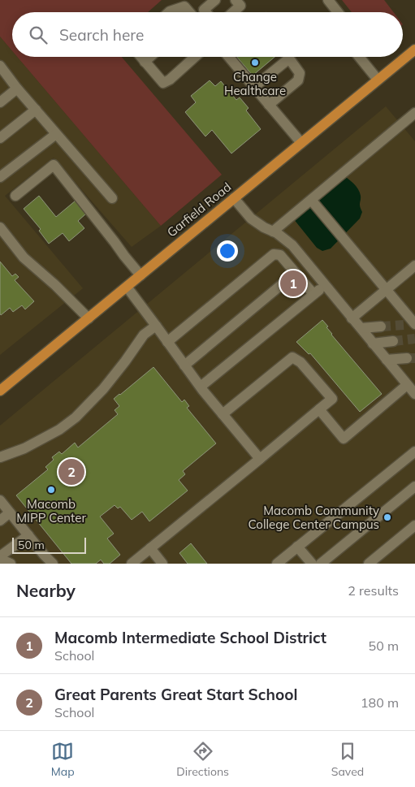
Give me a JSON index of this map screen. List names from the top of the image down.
{
  "streets": {
    "main road": ["Garfield Road"]
  },
  "places": ["Change Healthcare", "Macomb MIPP Center", "Macomb Community College Center Campus"],
  "scale_bar": "50 m",
  "page": {
    "search": "Search here",
    "pins": ["1", "2"],
    "scale": "50 m",
    "heading": ["Nearby", "2 results"],
    "list": [
      {
        "mark": "1",
        "name": "Macomb Intermediate School District",
        "note": "School",
        "value": "50 m"
      },
      {
        "mark": "2",
        "name": "Great Parents Great Start School",
        "note": "School",
        "value": "180 m"
      }
    ],
    "nav": ["Map", "Directions", "Saved"]
  }
}
